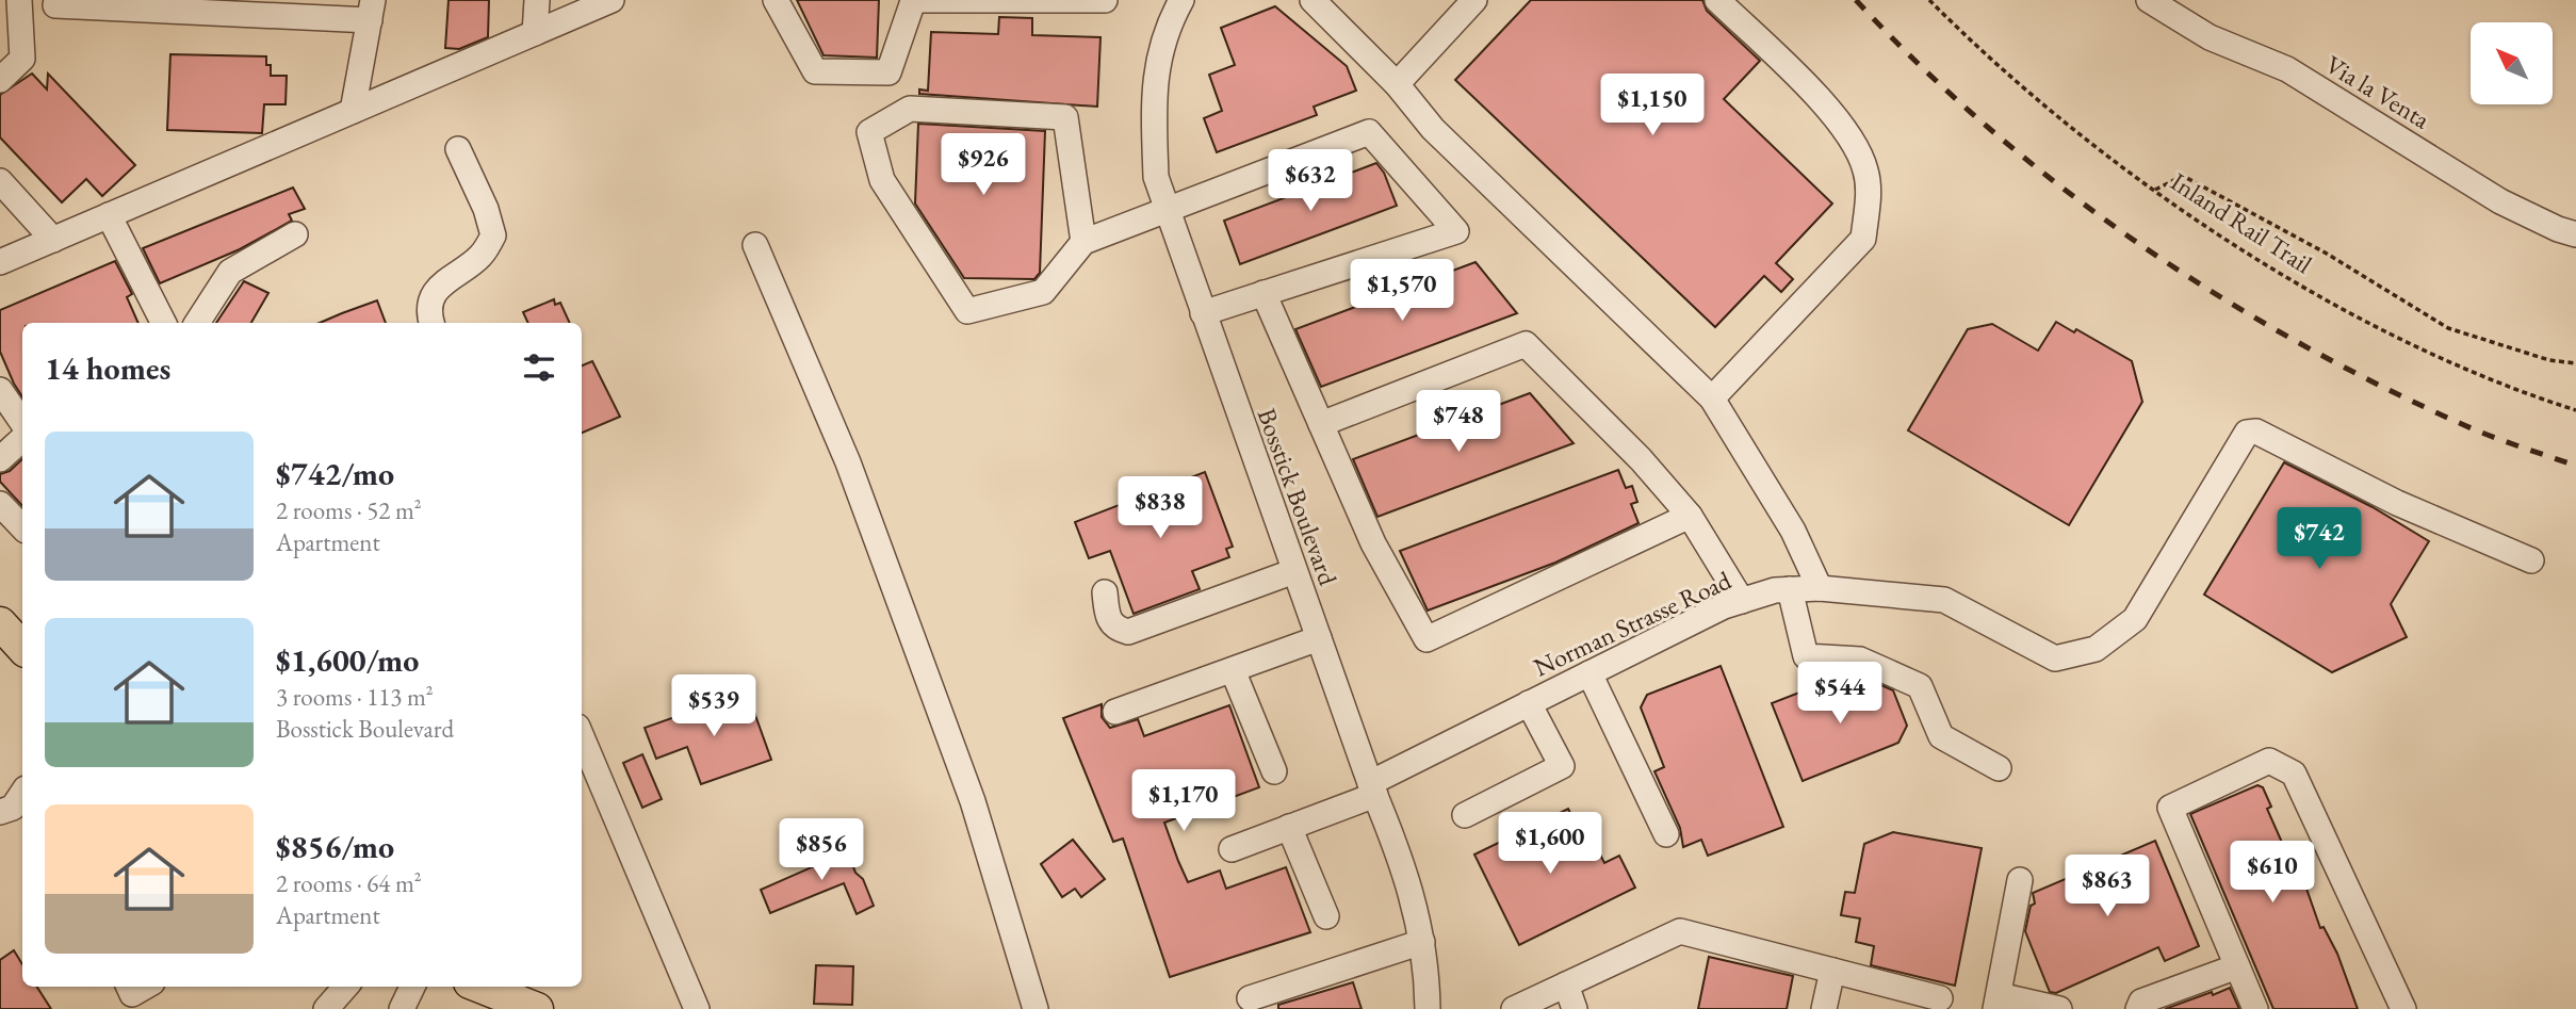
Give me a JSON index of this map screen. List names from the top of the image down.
{
  "streets": {
    "street": ["Via la Venta", "Bosstick Boulevard", "Norman Strasse Road"],
    "path": ["Inland Rail Trail"]
  },
  "crossings": [
    ["Bosstick Boulevard", "Norman Strasse Road"]
  ],
  "north": "top left",
  "page": {
    "price": [
      "$1,150",
      "$926",
      "$632",
      "$1,570",
      "$748",
      "$838",
      "$742",
      "$544",
      "$539",
      "$1,170",
      "$1,600",
      "$856",
      "$610",
      "$863"
    ],
    "heading": "14 homes",
    "list": [
      {
        "name": "$742/mo",
        "note": "2 rooms · 52 m² · Apartment"
      },
      {
        "name": "$1,600/mo",
        "note": "3 rooms · 113 m² · Bosstick Boulevard"
      },
      {
        "name": "$856/mo",
        "note": "2 rooms · 64 m² · Apartment"
      }
    ]
  }
}
